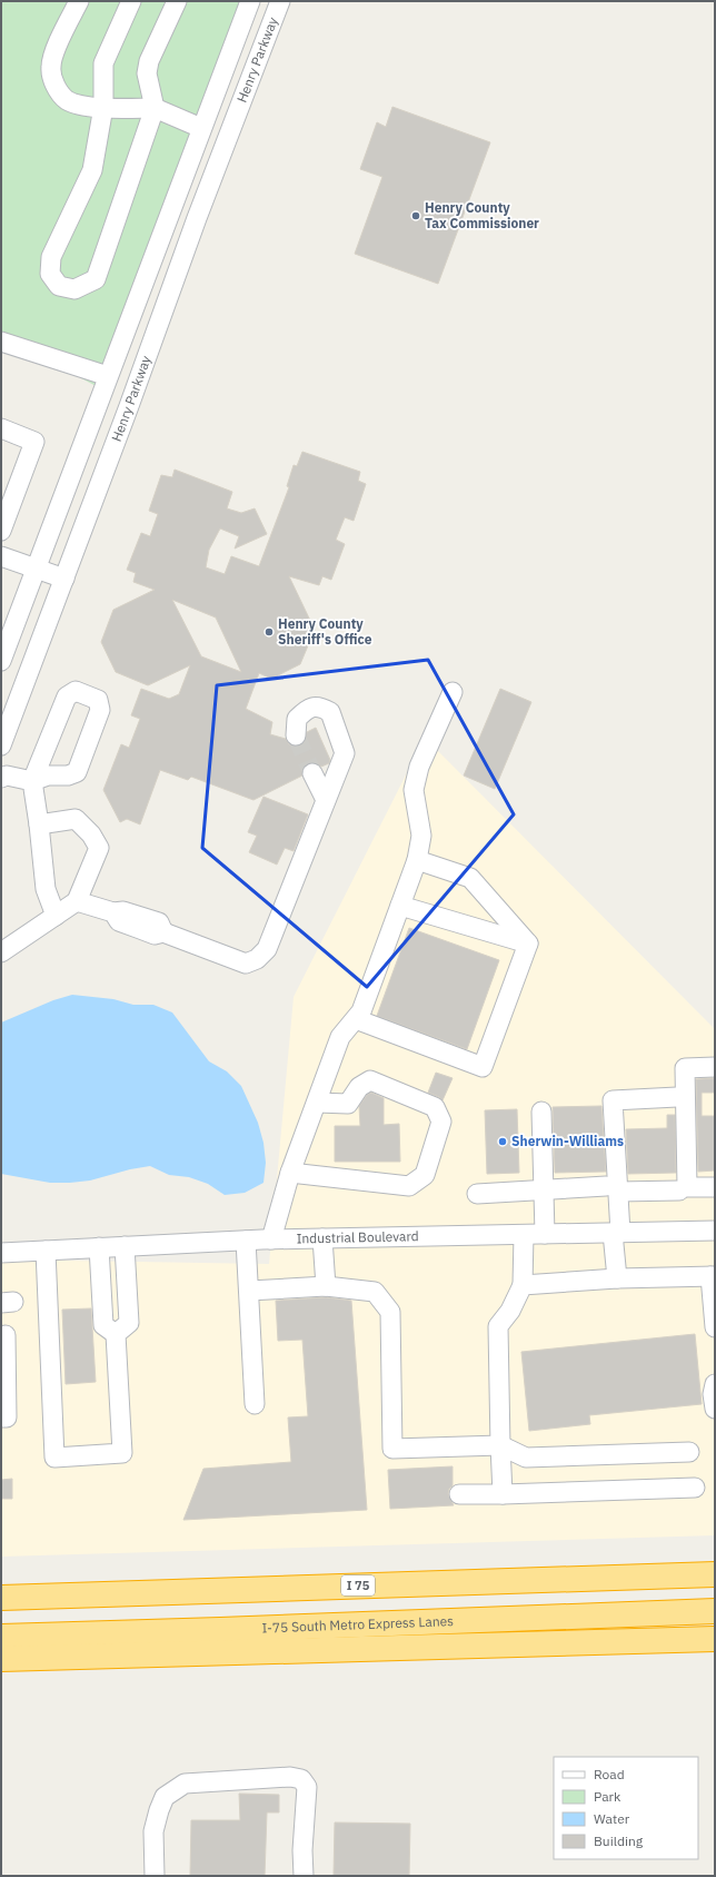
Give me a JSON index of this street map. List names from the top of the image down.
{
  "streets": {
    "highway": ["I 75", "I-75 South Metro Express Lanes"],
    "street": ["Henry Parkway", "Industrial Boulevard"]
  },
  "places": ["Henry County Tax Commissioner", "Henry County Sheriff's Office", "Sherwin-Williams"],
  "legend": [
    "Road",
    "Park",
    "Water",
    "Building"
  ]
}
